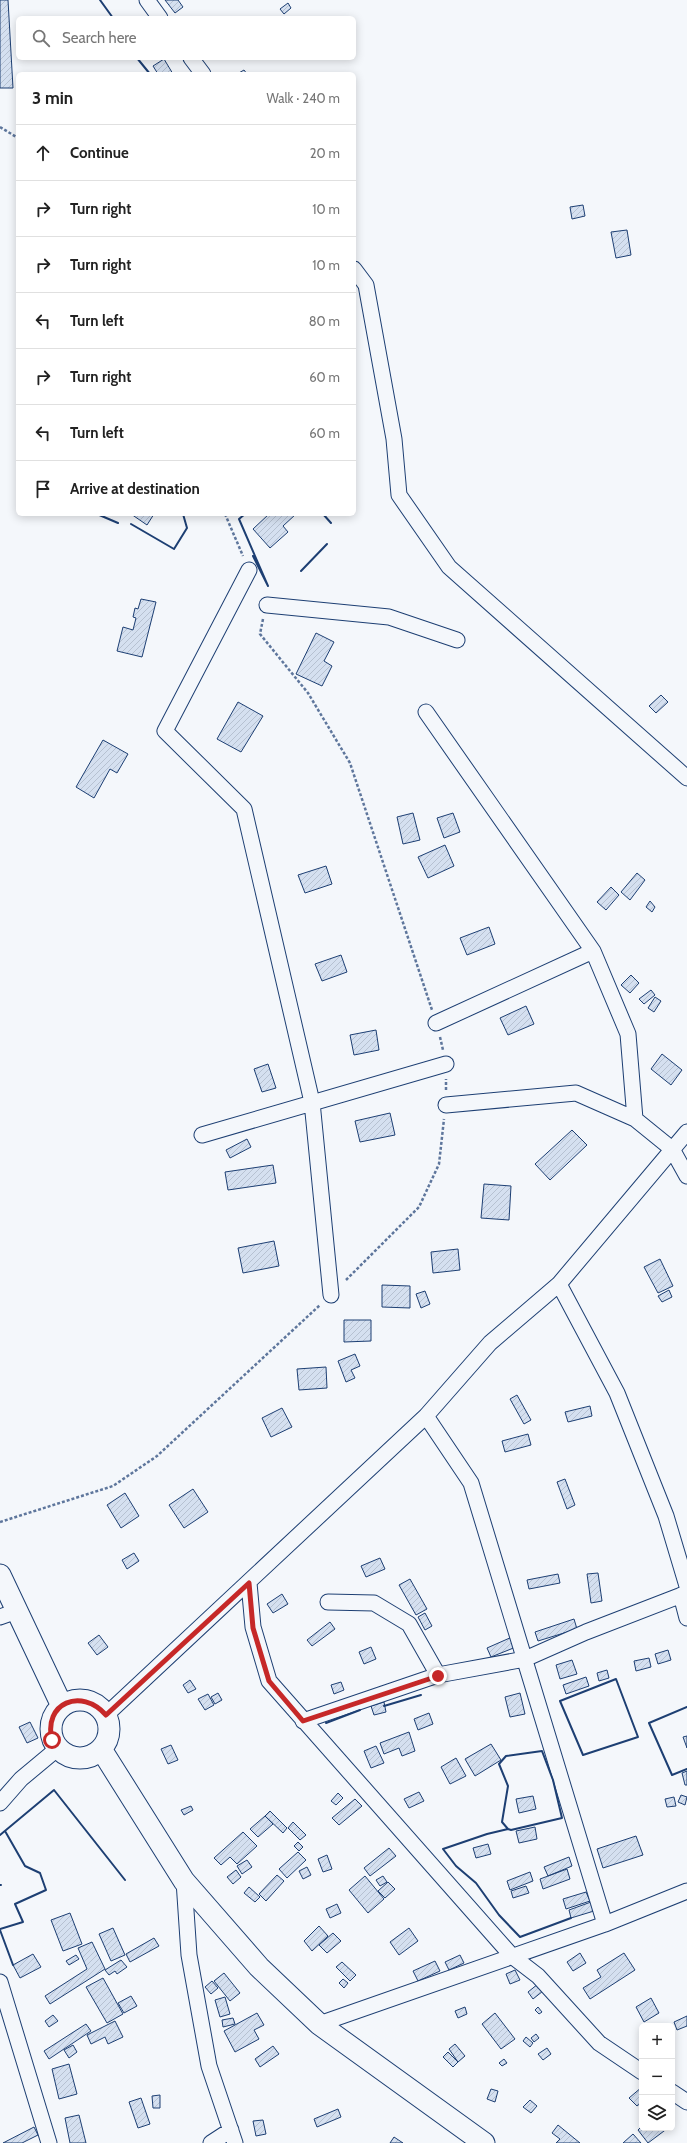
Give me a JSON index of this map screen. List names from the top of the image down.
{
  "page": {
    "search": "Search here",
    "heading": ["3 min", "Walk · 240 m"],
    "list": [
      ["Continue", "20 m"],
      ["Turn right", "10 m"],
      ["Turn right", "10 m"],
      ["Turn left", "80 m"],
      ["Turn right", "60 m"],
      ["Turn left", "60 m"],
      "Arrive at destination"
    ],
    "map_buttons": ["+", "−"]
  }
}
